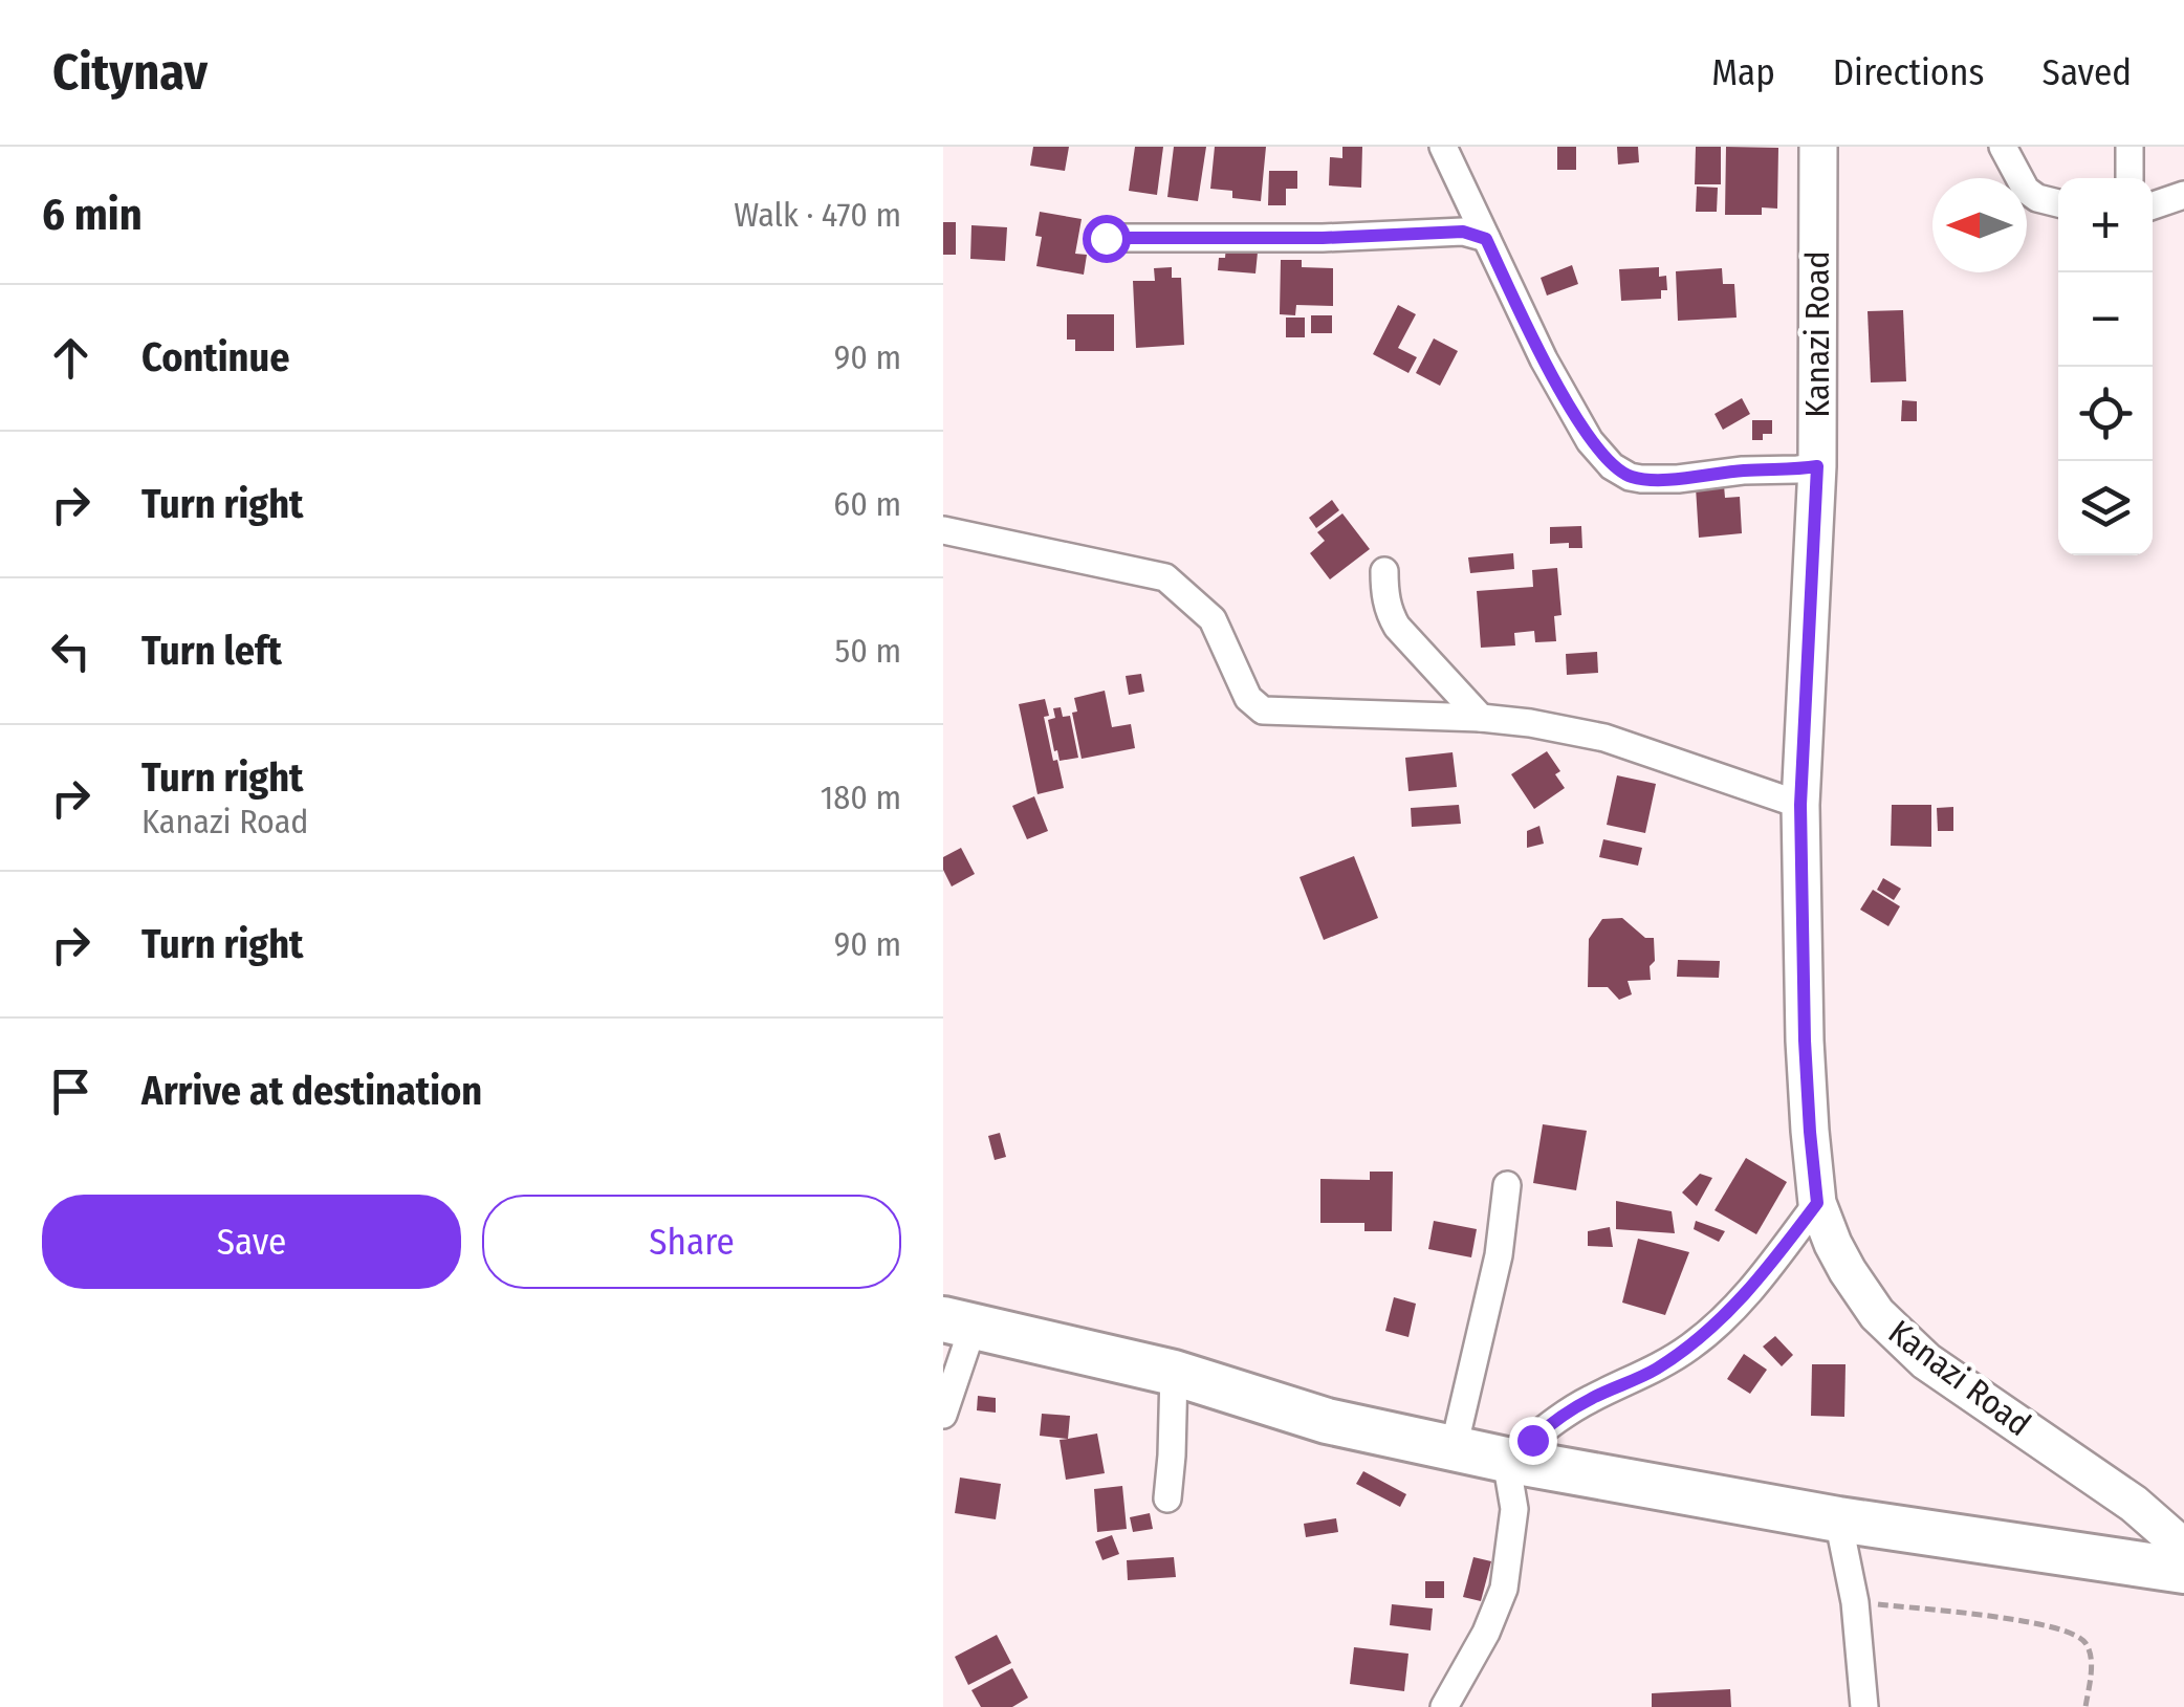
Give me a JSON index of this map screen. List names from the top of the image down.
{
  "streets": {
    "main road": ["Kanazi Road"]
  },
  "north": "left",
  "page": {
    "header": "Citynav",
    "nav": ["Map", "Directions", "Saved"],
    "heading": ["6 min", "Walk · 470 m"],
    "map_buttons": ["+", "−"],
    "list": [
      ["Continue", "90 m"],
      ["Turn right", "60 m"],
      ["Turn left", "50 m"],
      ["Turn right", "Kanazi Road", "180 m"],
      ["Turn right", "90 m"],
      "Arrive at destination"
    ],
    "buttons": ["Save", "Share"]
  }
}
